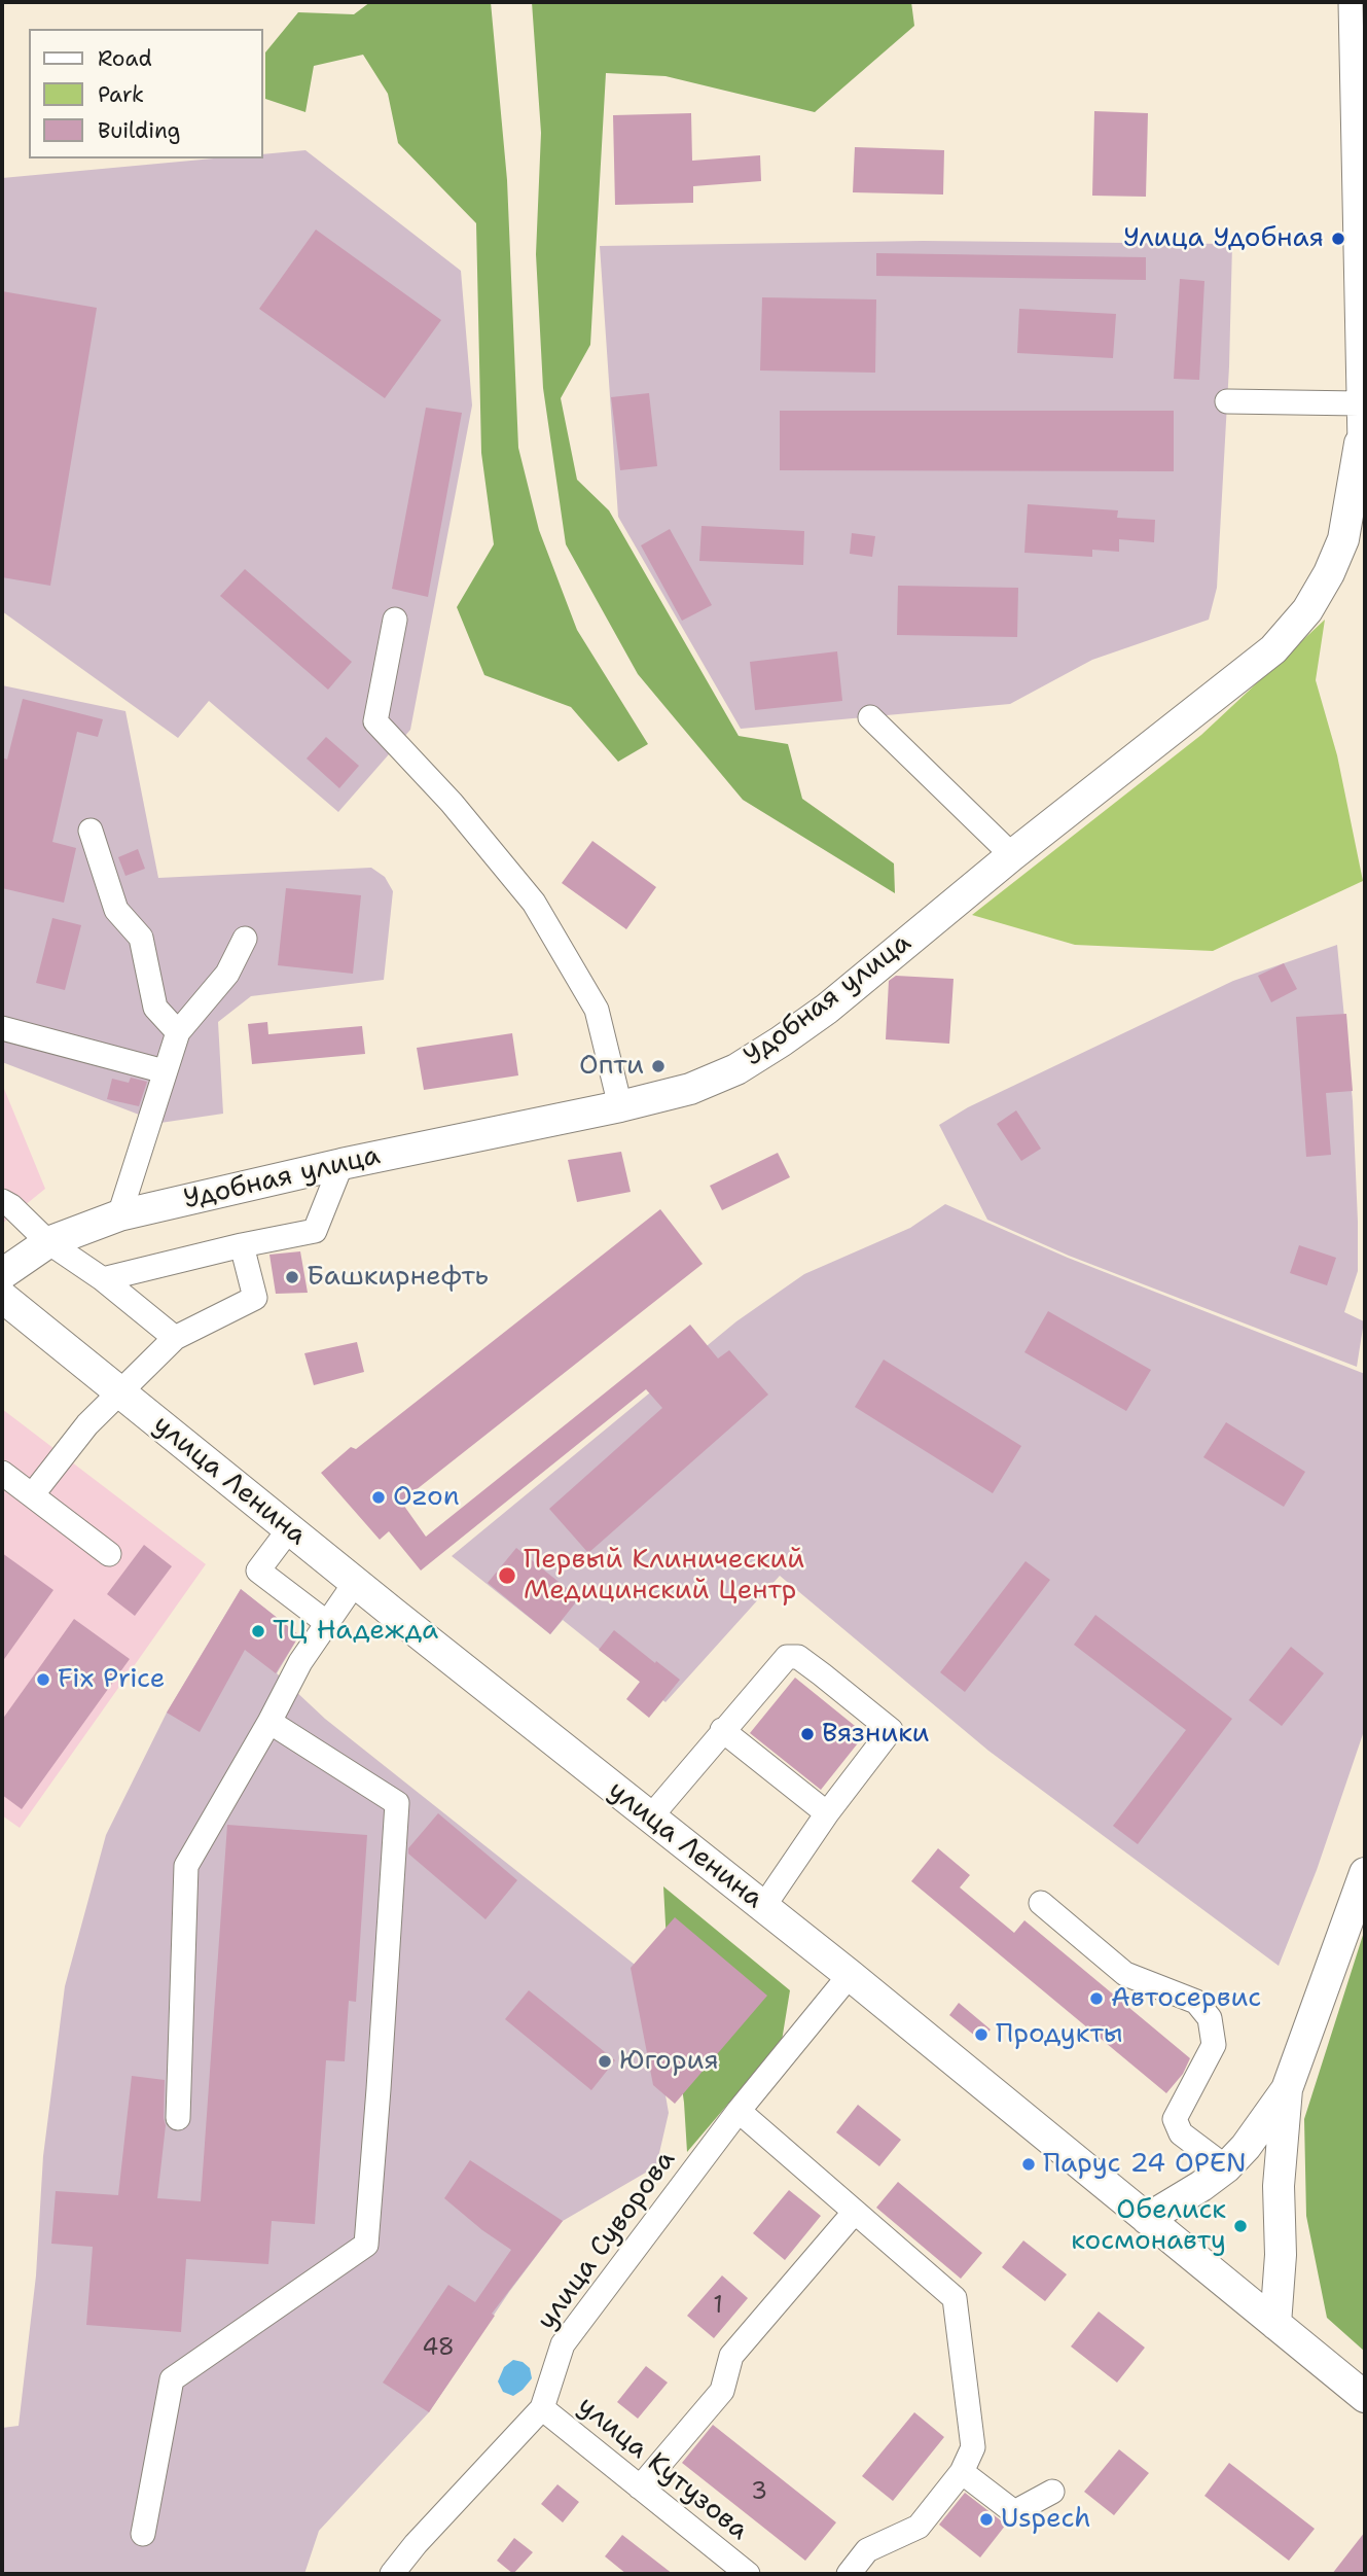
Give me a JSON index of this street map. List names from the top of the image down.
{
  "streets": {
    "main road": ["Удобная улица", "улица Ленина"],
    "street": ["улица Суворова", "улица Кутузова"]
  },
  "crossings": [
    ["улица Ленина", "улица Суворова"],
    ["улица Суворова", "улица Кутузова"]
  ],
  "places": [
    "Улица Удобная",
    "Опти",
    "Башкирнефть",
    "Ozon",
    "Первый Клинический Медицинский Центр",
    "ТЦ Надежда",
    "Fix Price",
    "Вязники",
    "Автосервис",
    "Продукты",
    "Югория",
    "Парус 24 OPEN",
    "Обелиск космонавту",
    "Uspech"
  ],
  "house_numbers": ["1", "48", "3"],
  "legend": ["Road", "Park", "Building"]
}
